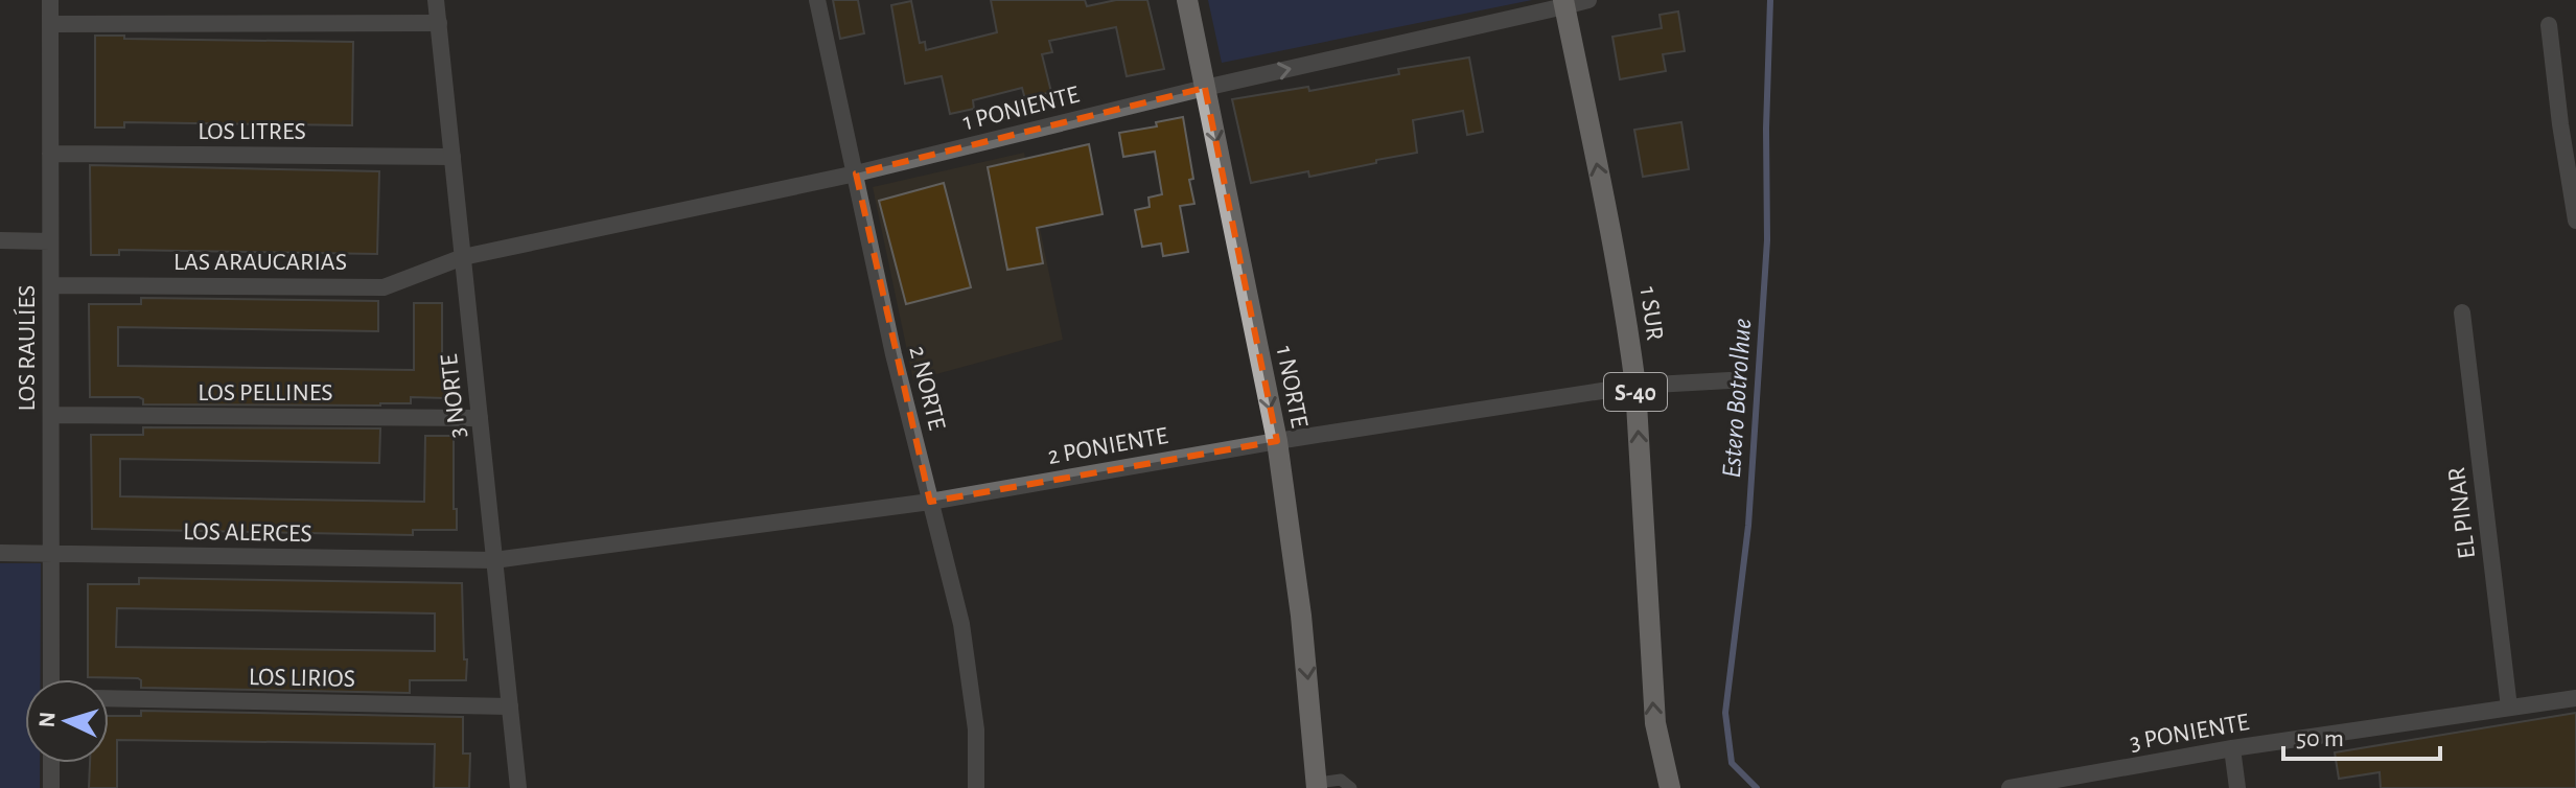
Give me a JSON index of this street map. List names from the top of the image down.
{
  "streets": {
    "main road": ["1 SUR", "1 NORTE", "S-40"],
    "street": [
      "1 PONIENTE",
      "LOS LITRES",
      "LAS ARAUCARIAS",
      "LOS RAULÍES",
      "2 NORTE",
      "LOS PELLINES",
      "3 NORTE",
      "2 PONIENTE",
      "EL PINAR",
      "LOS ALERCES",
      "LOS LIRIOS",
      "3 PONIENTE"
    ]
  },
  "crossings": [
    ["1 PONIENTE", "LAS ARAUCARIAS"],
    ["1 PONIENTE", "1 SUR"],
    ["1 PONIENTE", "1 NORTE"],
    ["1 PONIENTE", "2 NORTE"],
    ["1 PONIENTE", "3 NORTE"],
    ["LOS LITRES", "LOS RAULÍES"],
    ["LOS LITRES", "3 NORTE"],
    ["LAS ARAUCARIAS", "LOS RAULÍES"],
    ["LAS ARAUCARIAS", "3 NORTE"],
    ["1 SUR", "2 PONIENTE"],
    ["LOS RAULÍES", "LOS PELLINES"],
    ["LOS RAULÍES", "LOS ALERCES"],
    ["1 NORTE", "2 PONIENTE"],
    ["2 NORTE", "2 PONIENTE"],
    ["LOS PELLINES", "3 NORTE"],
    ["3 NORTE", "2 PONIENTE"],
    ["3 NORTE", "LOS ALERCES"],
    ["3 NORTE", "LOS LIRIOS"],
    ["2 PONIENTE", "LOS ALERCES"],
    ["EL PINAR", "3 PONIENTE"]
  ],
  "one_way": ["1 SUR", "1 NORTE"],
  "water": ["Estero Botrolhue"],
  "scale_bar": "50 m",
  "north": "left"
}
